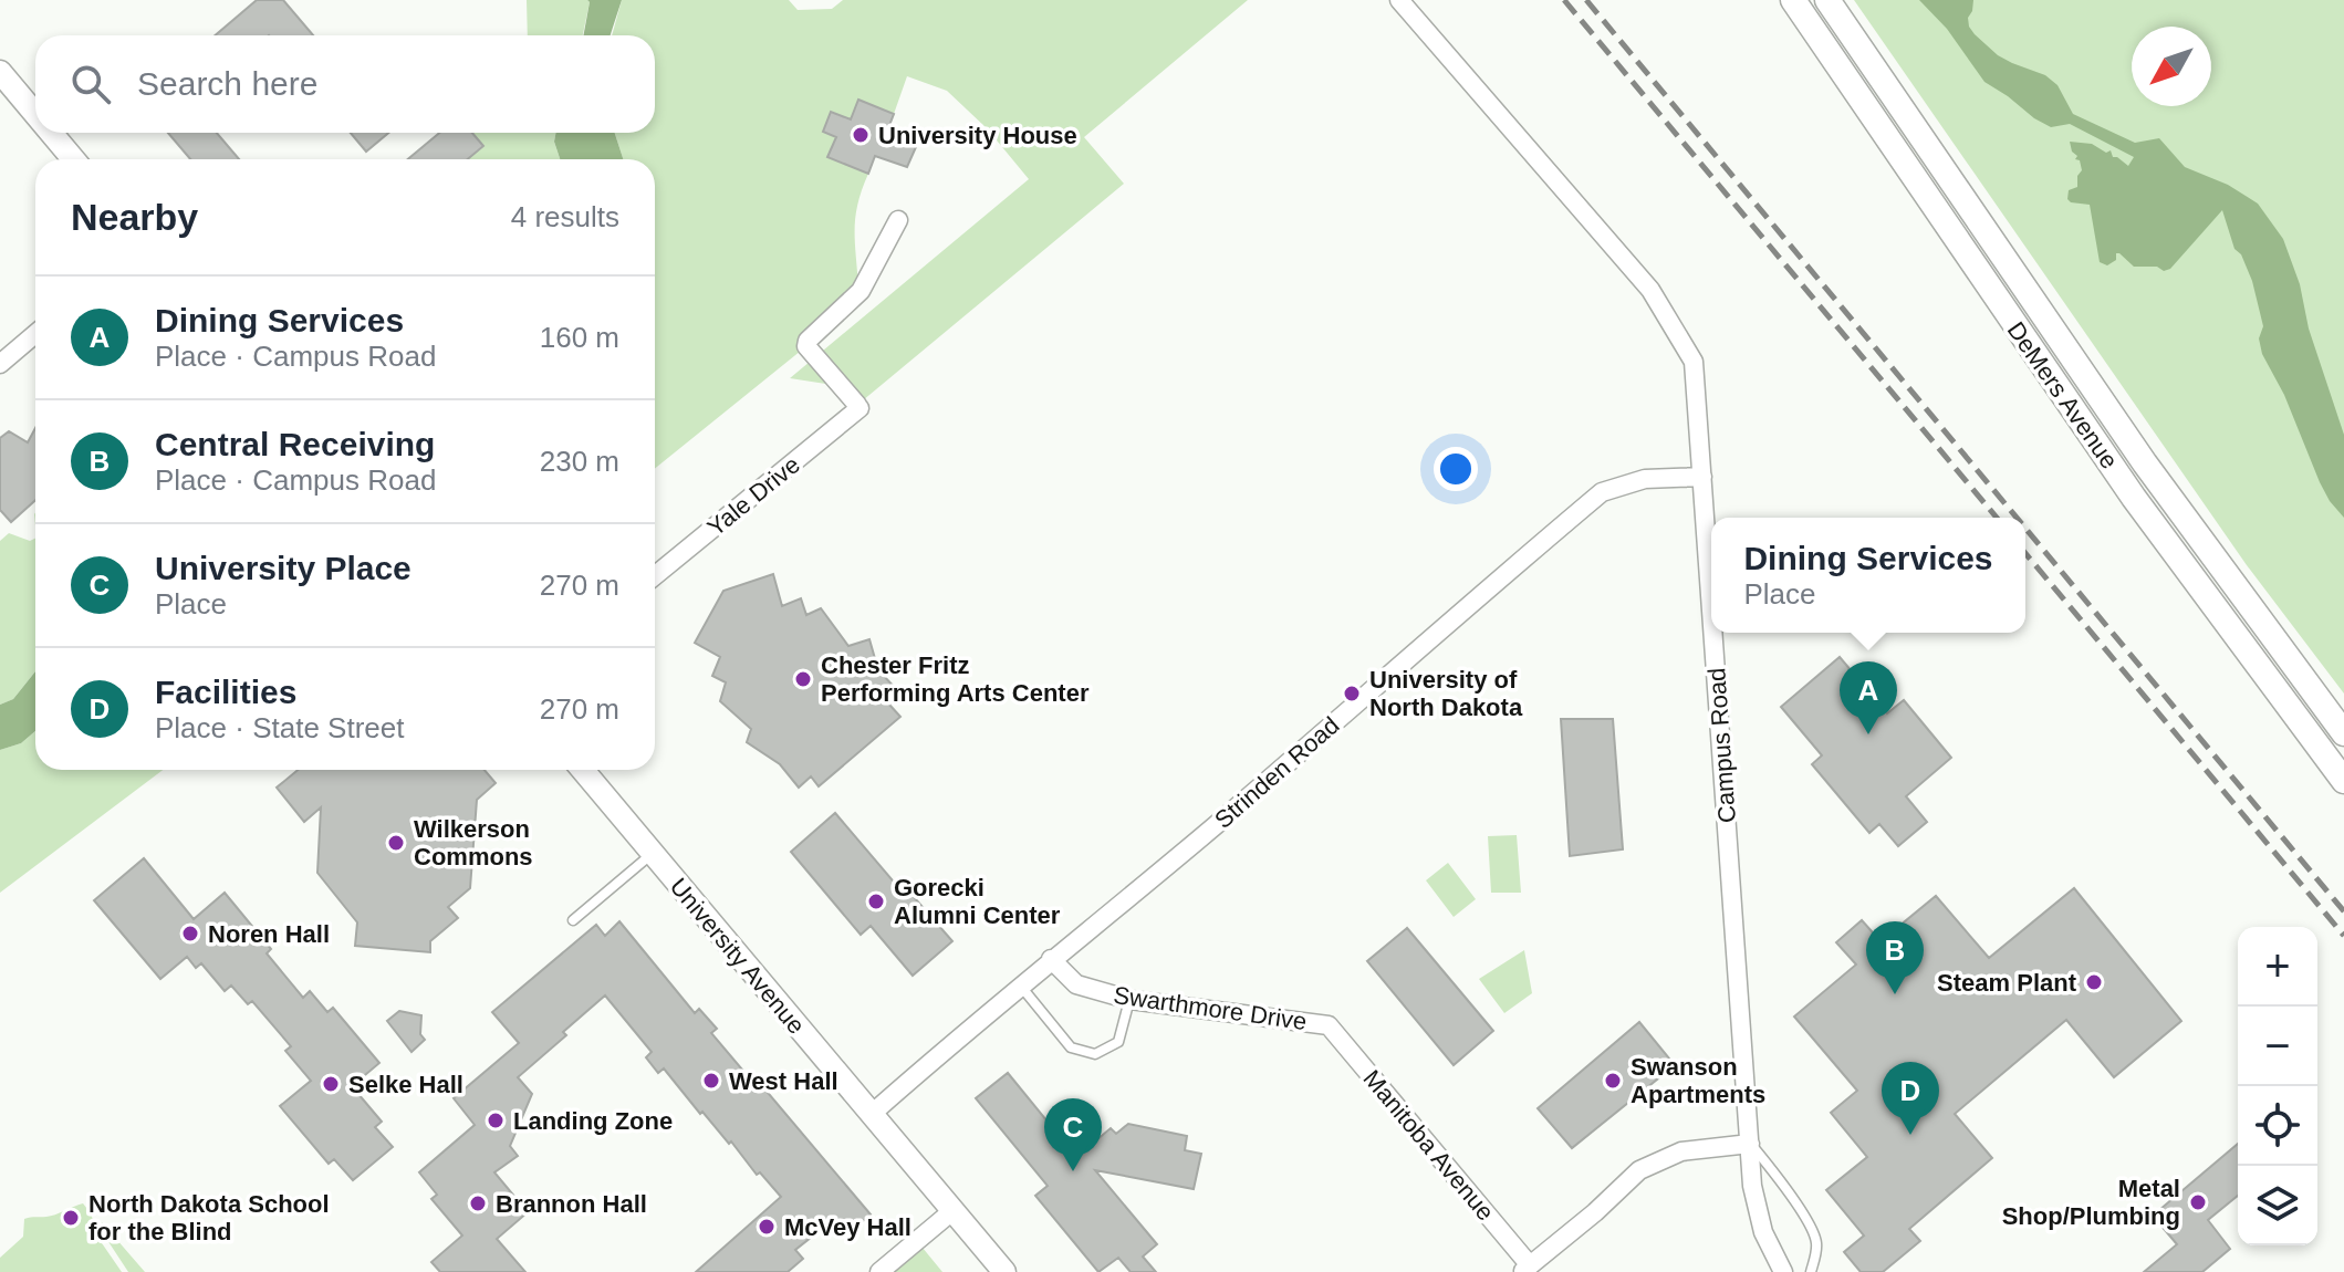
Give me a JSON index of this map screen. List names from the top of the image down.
{
  "streets": {
    "main road": ["DeMers Avenue"],
    "street": [
      "Yale Drive",
      "Campus Road",
      "Strinden Road",
      "University Avenue",
      "Swarthmore Drive",
      "Manitoba Avenue"
    ]
  },
  "crossings": [
    ["Campus Road", "Strinden Road"],
    ["Strinden Road", "University Avenue"],
    ["Strinden Road", "Swarthmore Drive"],
    ["Swarthmore Drive", "Manitoba Avenue"]
  ],
  "places": [
    "University House",
    "Chester Fritz Performing Arts Center",
    "University of North Dakota",
    "Wilkerson Commons",
    "Gorecki Alumni Center",
    "Noren Hall",
    "Steam Plant",
    "West Hall",
    "Swanson Apartments",
    "Selke Hall",
    "Landing Zone",
    "Metal Shop/Plumbing",
    "Brannon Hall",
    "North Dakota School for the Blind",
    "McVey Hall"
  ],
  "north": "bottom left",
  "page": {
    "search": "Search here",
    "heading": ["Nearby", "4 results"],
    "list": [
      {
        "mark": "A",
        "name": "Dining Services",
        "note": "Place · Campus Road",
        "value": "160 m"
      },
      {
        "mark": "B",
        "name": "Central Receiving",
        "note": "Place · Campus Road",
        "value": "230 m"
      },
      {
        "mark": "C",
        "name": "University Place",
        "note": "Place",
        "value": "270 m"
      },
      {
        "mark": "D",
        "name": "Facilities",
        "note": "Place · State Street",
        "value": "270 m"
      }
    ],
    "popup": ["Dining Services", "Place"],
    "pins": [
      "A",
      "B",
      "D",
      "C"
    ],
    "map_buttons": ["+", "−"]
  }
}
